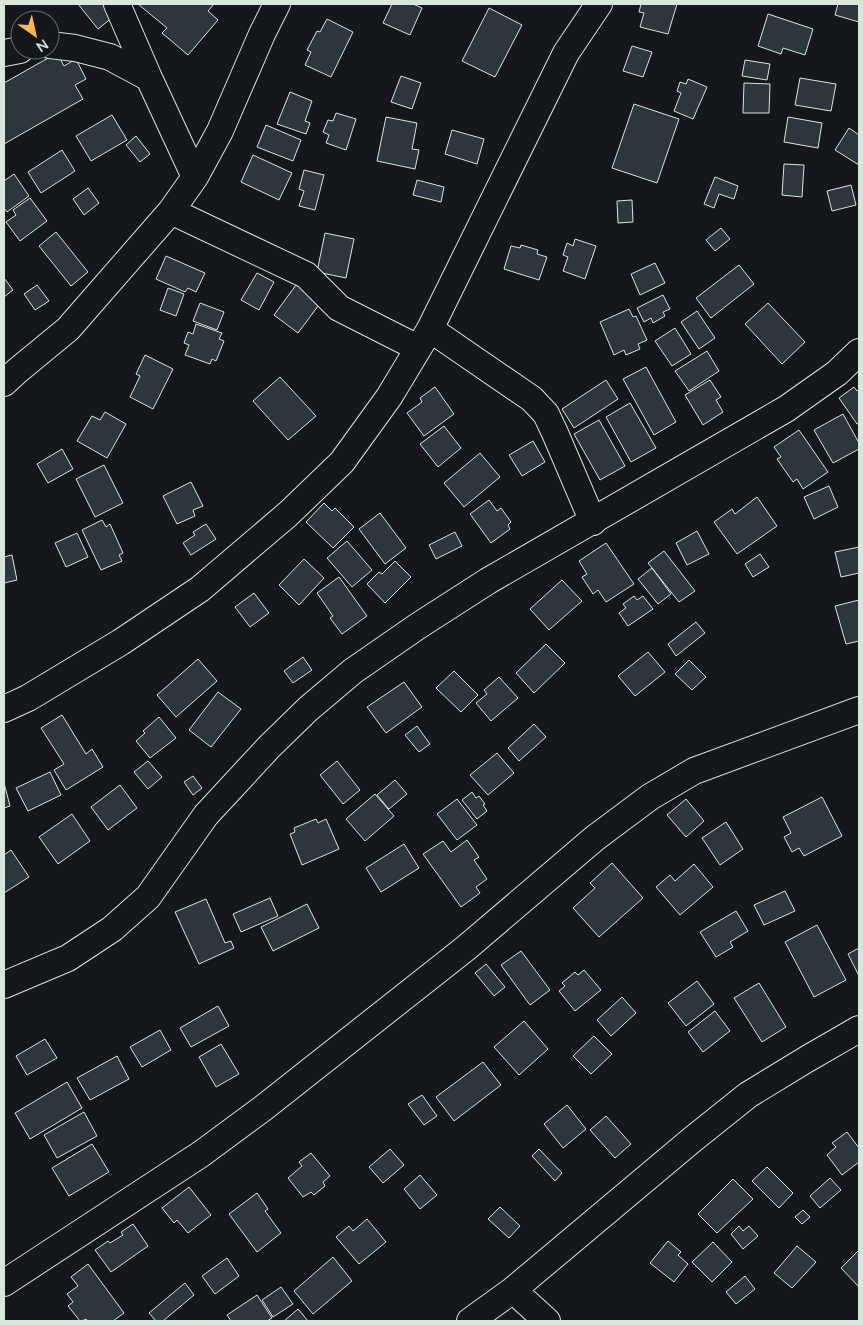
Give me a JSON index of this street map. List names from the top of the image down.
{
  "north": "bottom right"
}
